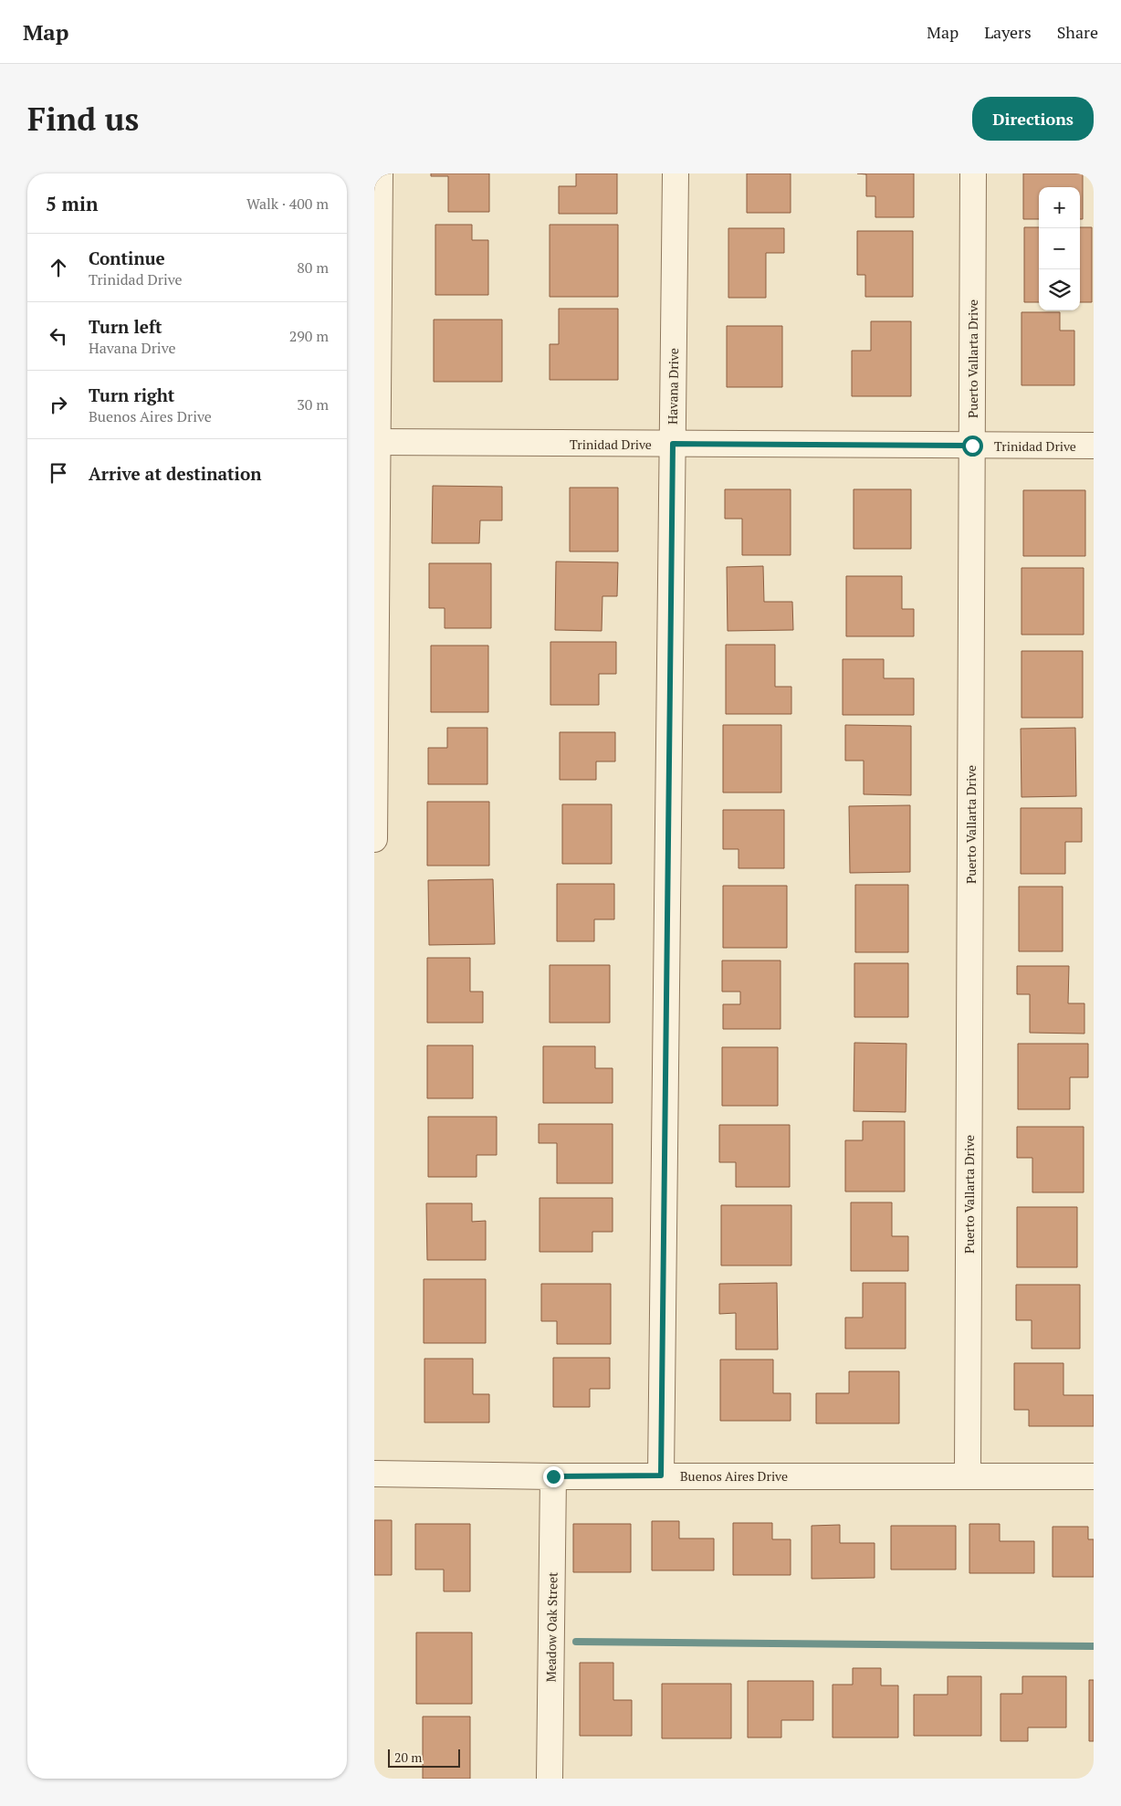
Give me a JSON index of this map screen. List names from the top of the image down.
{
  "streets": {
    "street": [
      "Puerto Vallarta Drive",
      "Havana Drive",
      "Trinidad Drive",
      "Buenos Aires Drive",
      "Meadow Oak Street"
    ]
  },
  "crossings": [
    ["Puerto Vallarta Drive", "Trinidad Drive"],
    ["Puerto Vallarta Drive", "Buenos Aires Drive"],
    ["Havana Drive", "Trinidad Drive"],
    ["Havana Drive", "Buenos Aires Drive"],
    ["Buenos Aires Drive", "Meadow Oak Street"]
  ],
  "scale_bar": "20 m",
  "page": {
    "header": "Map",
    "nav": ["Map", "Layers", "Share"],
    "buttons": "Directions",
    "title": "Find us",
    "heading": ["5 min", "Walk · 400 m"],
    "map_buttons": ["+", "−"],
    "list": [
      ["Continue", "Trinidad Drive", "80 m"],
      ["Turn left", "Havana Drive", "290 m"],
      ["Turn right", "Buenos Aires Drive", "30 m"],
      "Arrive at destination"
    ],
    "scale": "20 m"
  }
}
